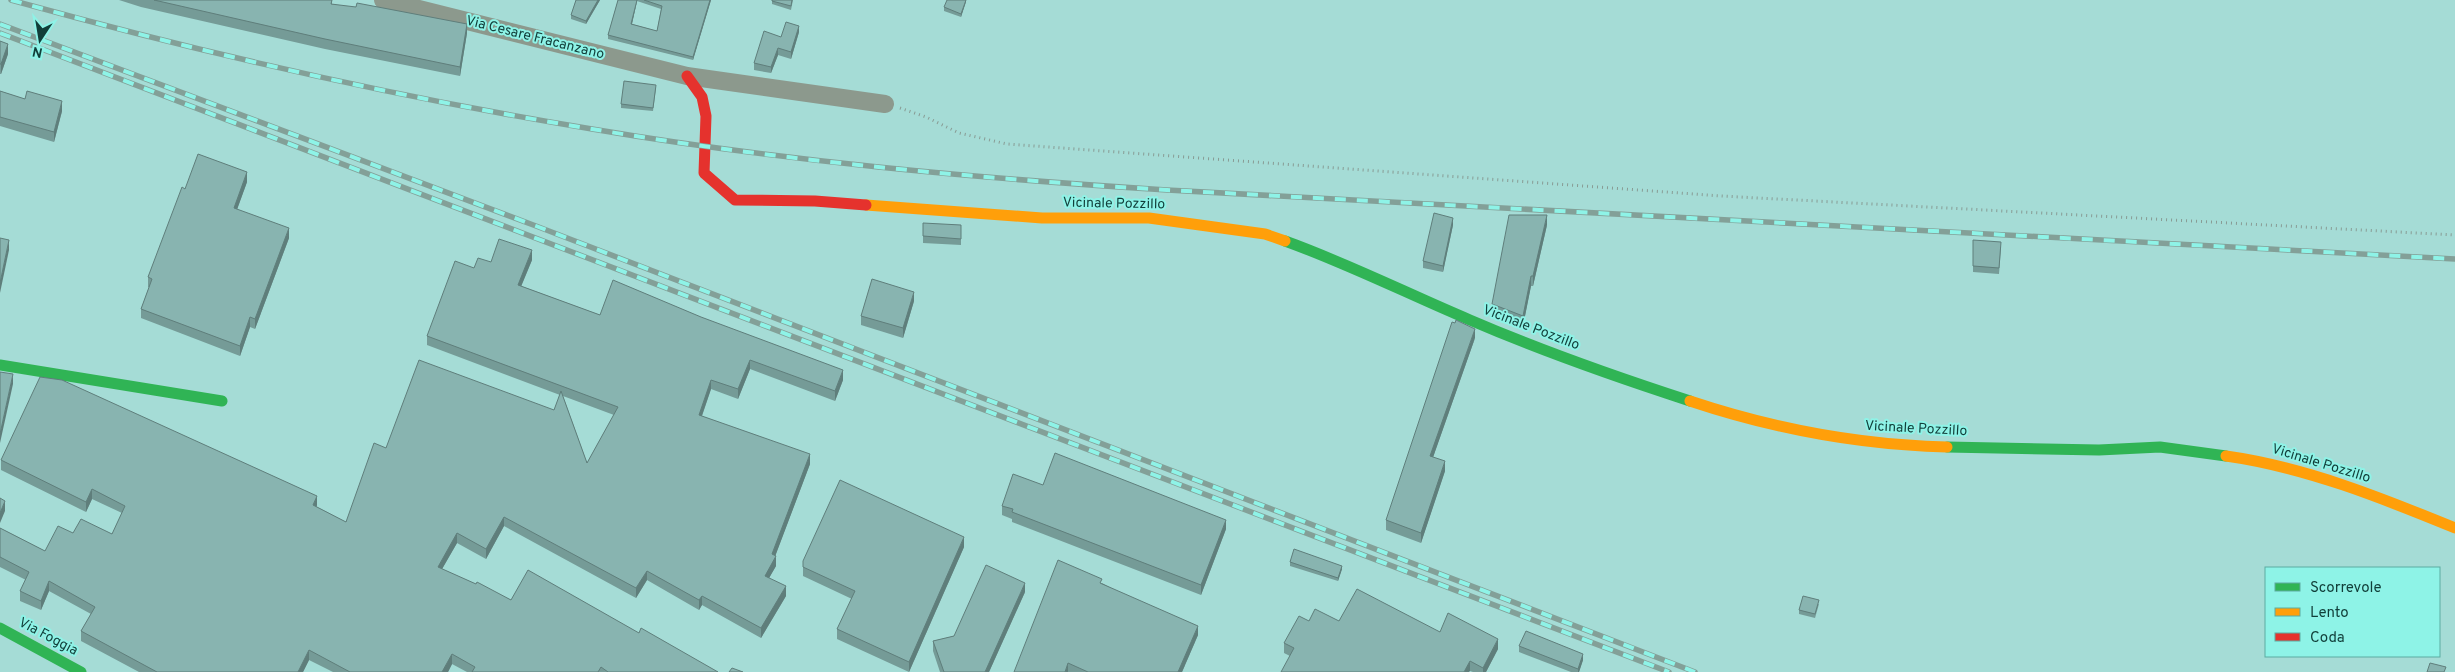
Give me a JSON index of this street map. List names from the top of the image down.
{
  "streets": {
    "street": ["Via Cesare Fracanzano", "Vicinale Pozzillo", "Via Foggia"]
  },
  "crossings": [
    ["Via Cesare Fracanzano", "Vicinale Pozzillo"]
  ],
  "legend": ["Scorrevole", "Lento", "Coda"],
  "north": "bottom"
}
